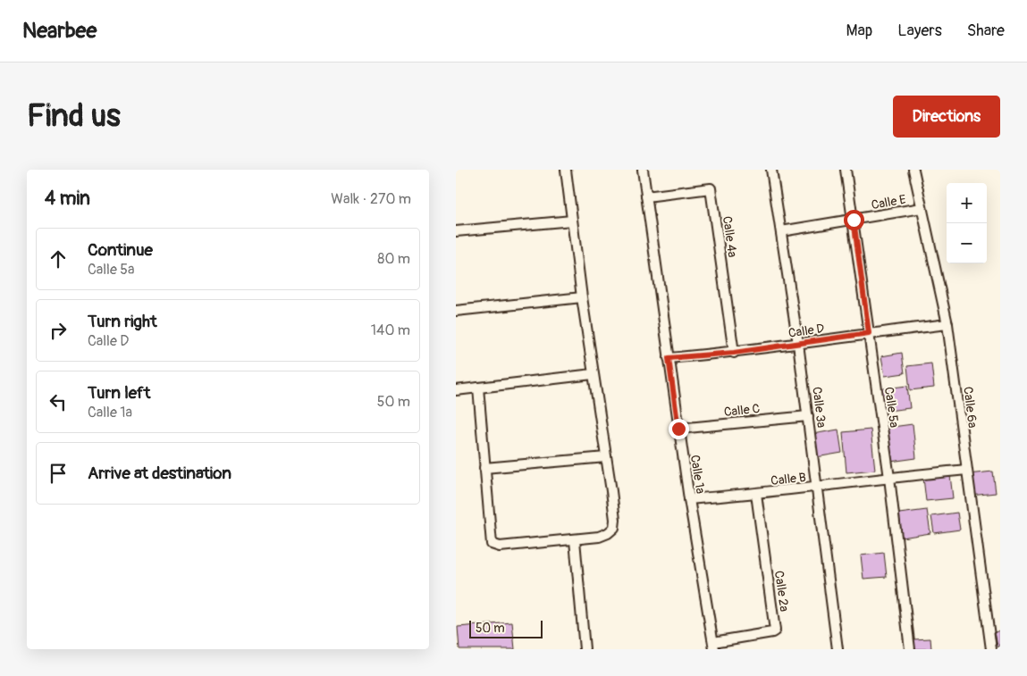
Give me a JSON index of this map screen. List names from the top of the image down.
{
  "streets": {
    "street": [
      "Calle E",
      "Calle 4ª",
      "Calle D",
      "Calle 3ª",
      "Calle 5ª",
      "Calle 6ª",
      "Calle C",
      "Calle 1ª",
      "Calle B",
      "Calle 2ª"
    ]
  },
  "crossings": [
    ["Calle E", "Calle 3ª"],
    ["Calle E", "Calle 5ª"],
    ["Calle E", "Calle 6ª"],
    ["Calle 4ª", "Calle D"],
    ["Calle 4ª", "Calle 1ª"],
    ["Calle D", "Calle 3ª"],
    ["Calle D", "Calle 5ª"],
    ["Calle D", "Calle 6ª"],
    ["Calle D", "Calle 1ª"],
    ["Calle 3ª", "Calle C"],
    ["Calle 3ª", "Calle B"],
    ["Calle 5ª", "Calle B"],
    ["Calle 6ª", "Calle B"],
    ["Calle C", "Calle 1ª"],
    ["Calle 1ª", "Calle B"],
    ["Calle 1ª", "Calle 2ª"],
    ["Calle B", "Calle 2ª"]
  ],
  "scale_bar": "50 m",
  "page": {
    "header": "Nearbee",
    "nav": ["Map", "Layers", "Share"],
    "buttons": "Directions",
    "title": "Find us",
    "heading": ["4 min", "Walk · 270 m"],
    "map_buttons": ["+", "−"],
    "list": [
      ["Continue", "Calle 5ª", "80 m"],
      ["Turn right", "Calle D", "140 m"],
      ["Turn left", "Calle 1ª", "50 m"],
      "Arrive at destination"
    ],
    "scale": "50 m"
  }
}
